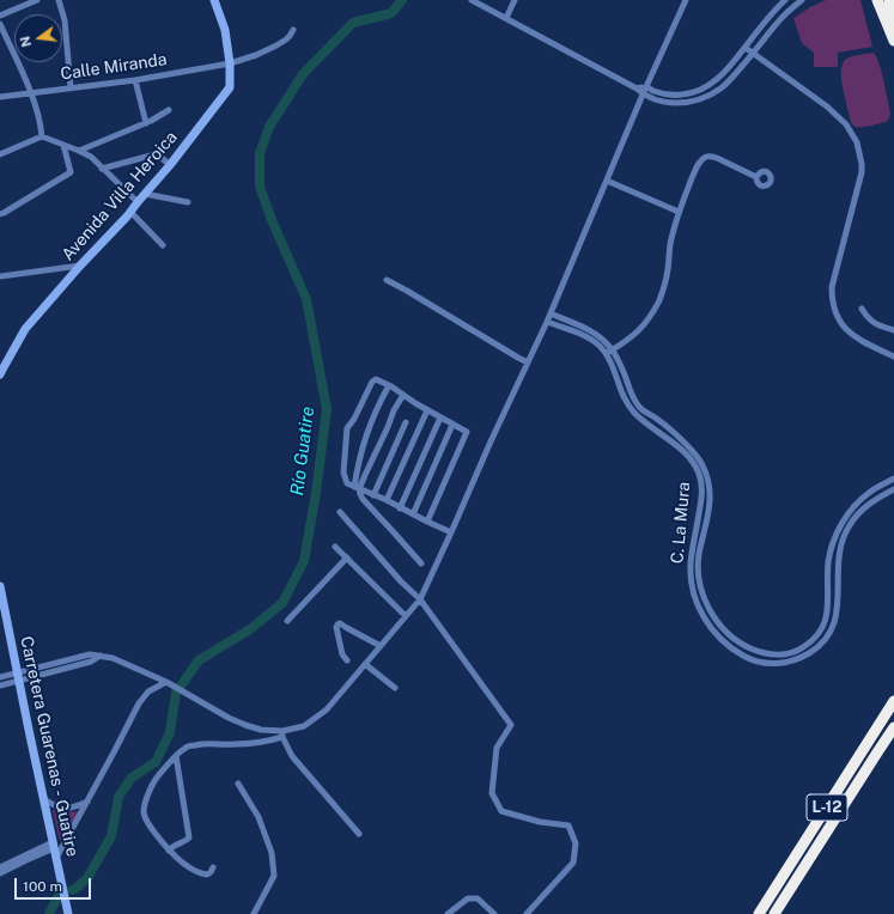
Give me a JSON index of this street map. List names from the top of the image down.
{
  "streets": {
    "highway": ["L-12"],
    "main road": ["Avenida Villa Heroica", "Carretera Guarenas - Guatire"],
    "street": ["Calle Miranda", "C. La Mura"]
  },
  "crossings": [
    ["Calle Miranda", "Avenida Villa Heroica"]
  ],
  "water": ["Río Guatire"],
  "scale_bar": "100 m",
  "north": "left"
}
